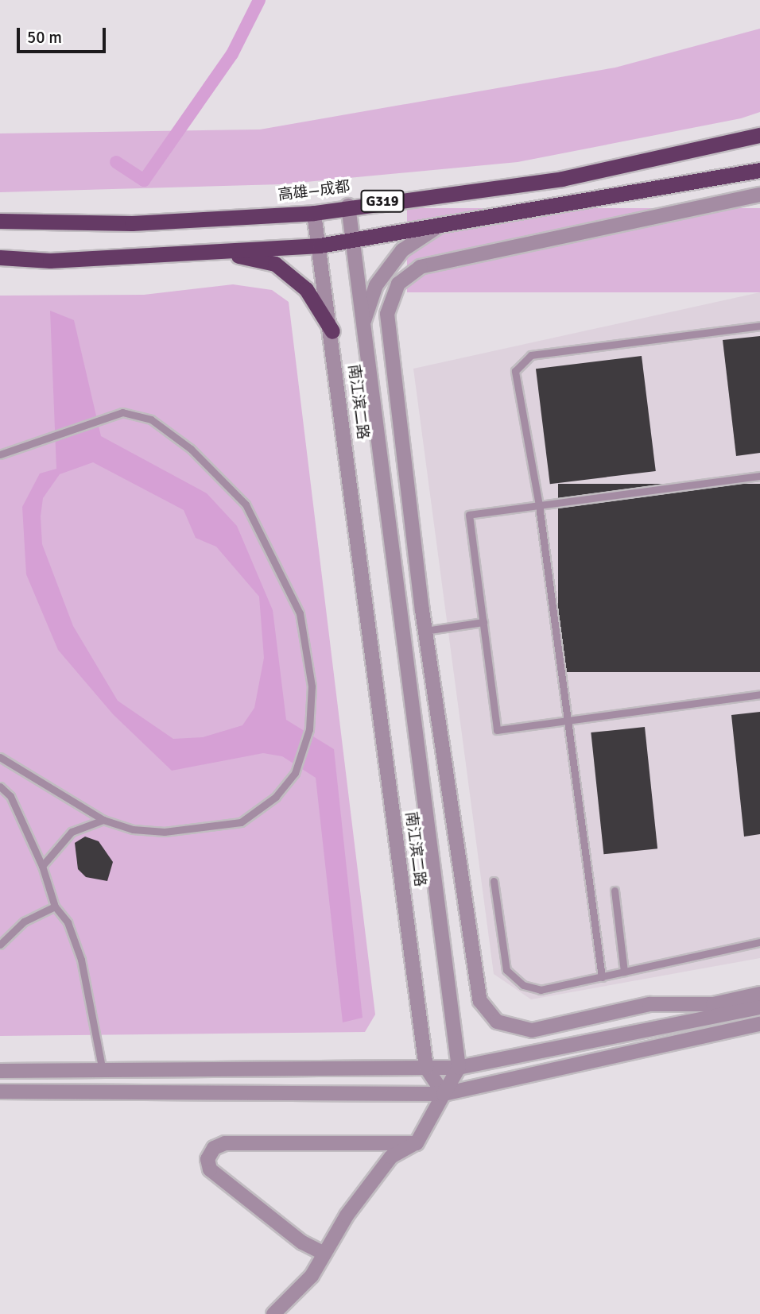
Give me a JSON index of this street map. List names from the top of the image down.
{
  "streets": {
    "highway": ["高雄—成都", "G319"],
    "street": ["南江滨二路"]
  },
  "crossings": [
    ["高雄—成都", "南江滨二路"],
    ["G319", "南江滨二路"]
  ],
  "scale_bar": "50 m"
}
